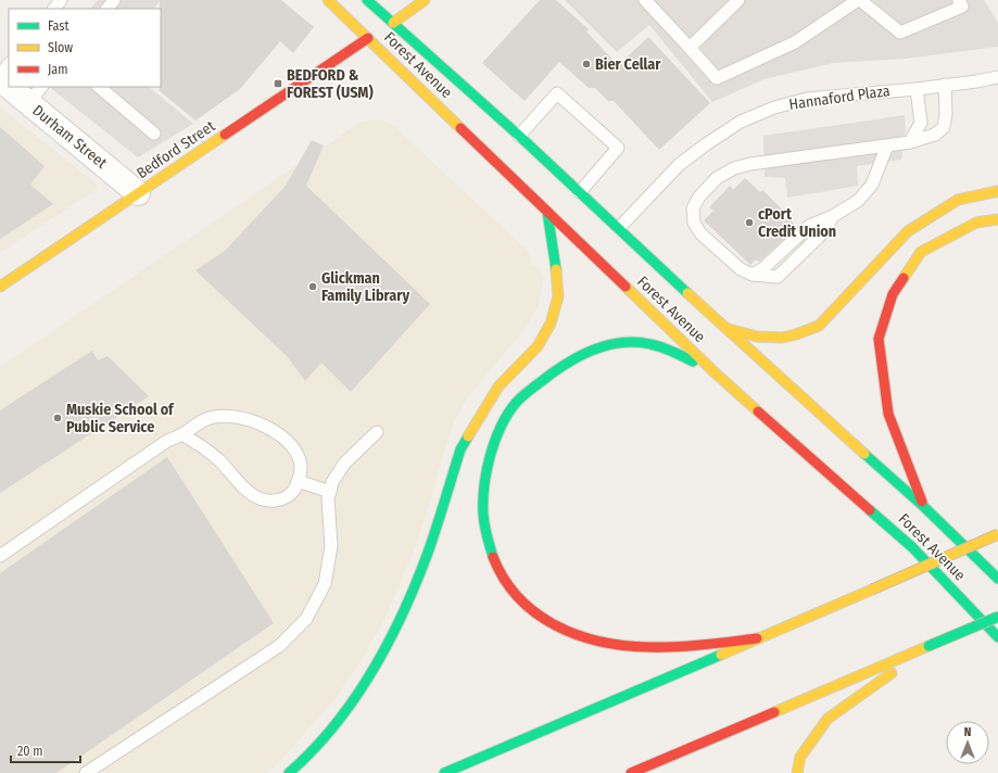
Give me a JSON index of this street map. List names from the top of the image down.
{
  "streets": {
    "main road": ["Forest Avenue", "Bedford Street"],
    "street": ["Durham Street"],
    "lane": ["Hannaford Plaza"]
  },
  "crossings": [
    ["Forest Avenue", "Hannaford Plaza"],
    ["Forest Avenue", "Bedford Street"],
    ["Durham Street", "Bedford Street"]
  ],
  "places": {
    "other": [
      "Bier Cellar",
      "cPort Credit Union",
      "Glickman Family Library",
      "Muskie School of Public Service"
    ],
    "transit": ["BEDFORD & FOREST (USM)"]
  },
  "legend": ["Fast", "Slow", "Jam"],
  "scale_bar": "20 m",
  "north": "top"
}
